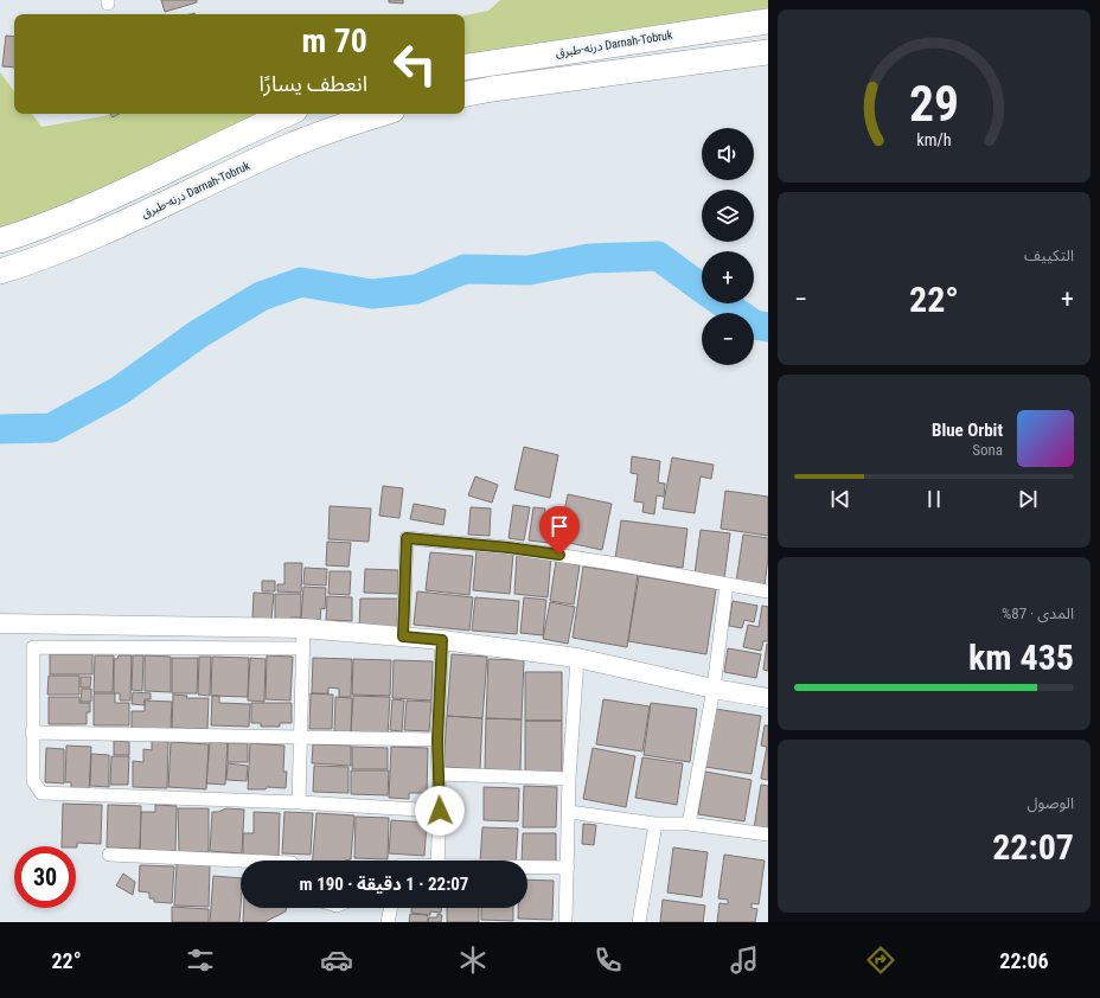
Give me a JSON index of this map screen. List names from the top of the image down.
{
  "streets": {
    "highway": ["درنه-طبرق Darnah-Tobruk"]
  },
  "page": {
    "turn": ["70 m", "انعطف يسارًا"],
    "map_buttons": ["+", "−"],
    "tile": [
      "التكييف",
      ["المدى · 87%", "435 km"],
      ["الوصول", "22:07"]
    ],
    "heat": ["−", "22°", "+"],
    "song": ["Blue Orbit", "Sona"],
    "limit": "30",
    "trip": "22:07 · 1 دقيقة · 190 m",
    "tabs": ["22:06", "22°"],
    "gauge": ["29", "km/h"]
  }
}
